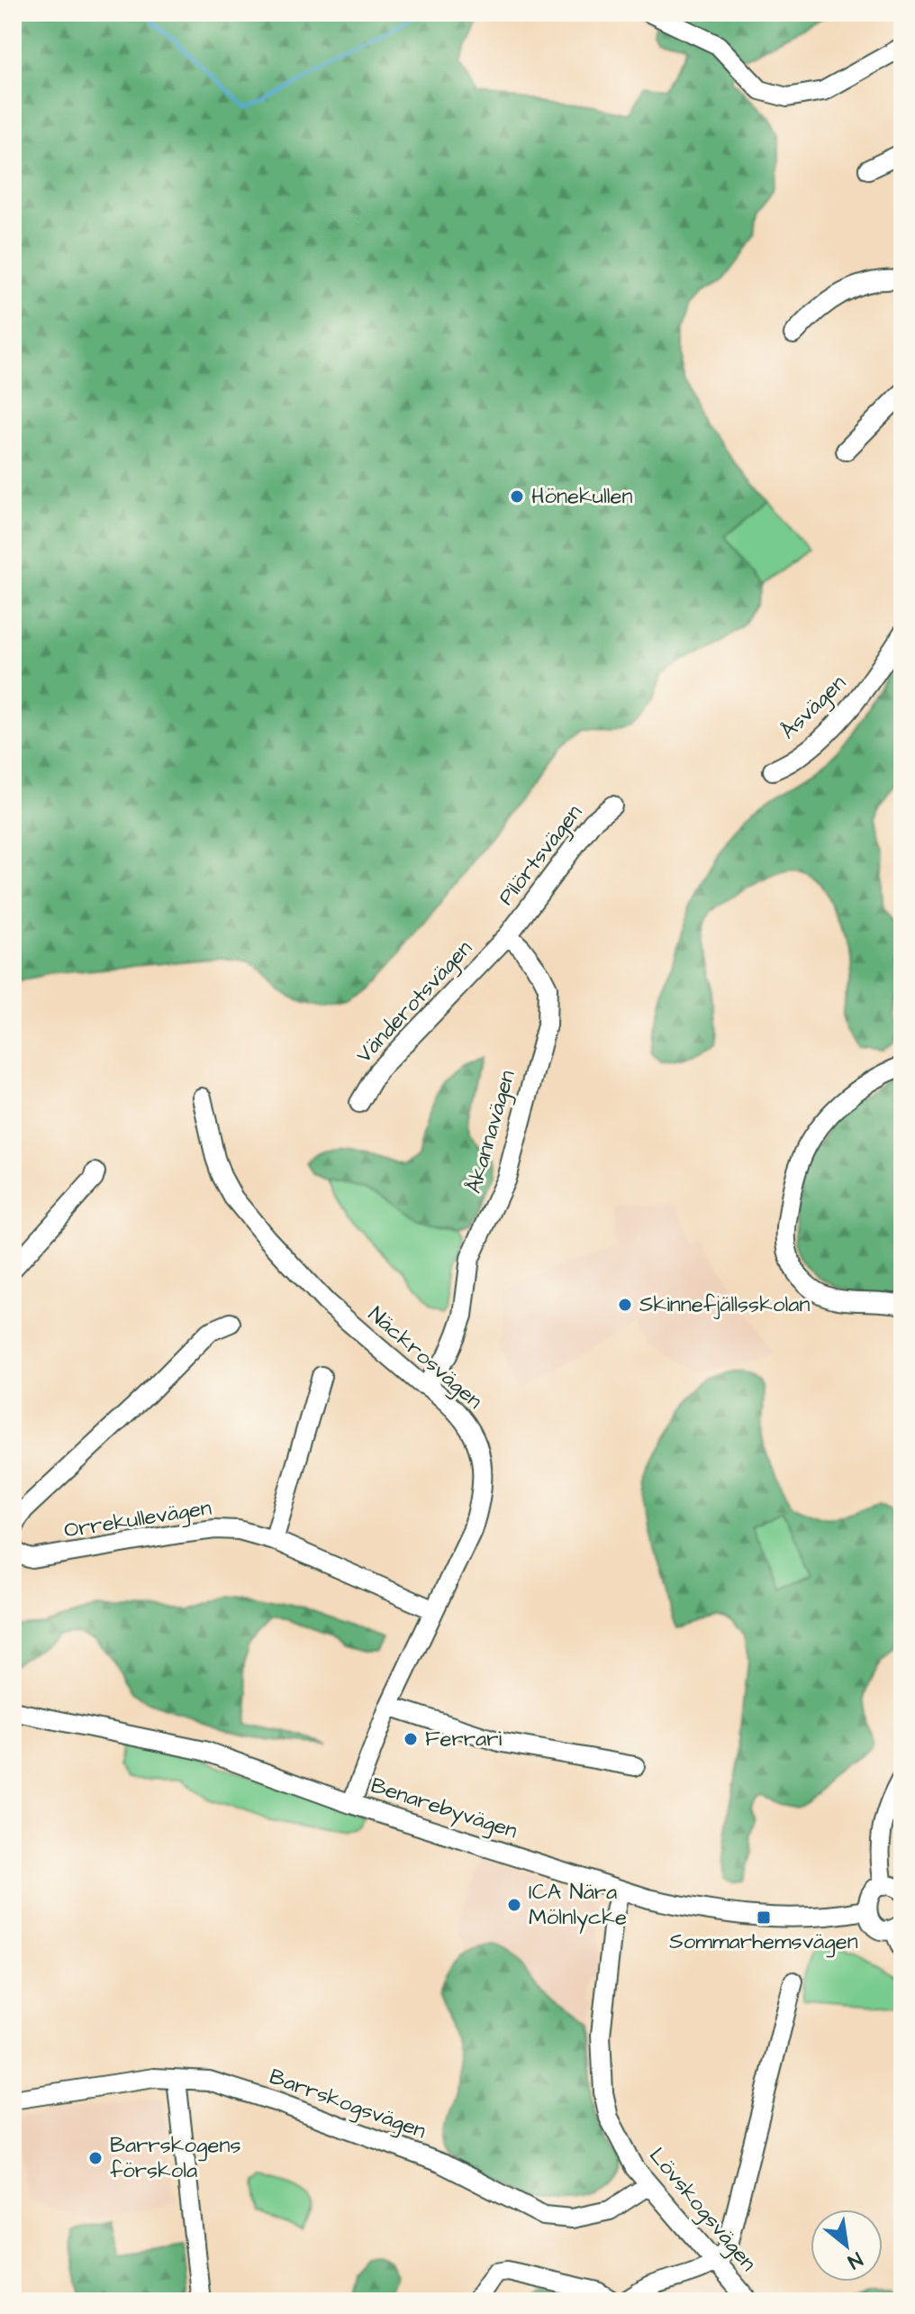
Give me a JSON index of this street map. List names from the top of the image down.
{
  "streets": {
    "street": [
      "Åsvägen",
      "Pilörtsvägen",
      "Vänderotsvägen",
      "Åkannavägen",
      "Näckrosvägen",
      "Orrekullevägen",
      "Benarebyvägen",
      "Barrskogsvägen",
      "Lövskogsvägen"
    ]
  },
  "crossings": [
    ["Pilörtsvägen", "Vänderotsvägen"],
    ["Pilörtsvägen", "Åkannavägen"],
    ["Vänderotsvägen", "Åkannavägen"],
    ["Åkannavägen", "Näckrosvägen"],
    ["Näckrosvägen", "Orrekullevägen"],
    ["Näckrosvägen", "Benarebyvägen"],
    ["Benarebyvägen", "Lövskogsvägen"],
    ["Barrskogsvägen", "Lövskogsvägen"]
  ],
  "places": {
    "other": [
      "Hönekullen",
      "Skinnefjällsskolan",
      "Ferrari",
      "ICA Nära Mölnlycke",
      "Barrskogens förskola"
    ],
    "transit": ["Sommarhemsvägen"]
  },
  "north": "bottom right"
}
